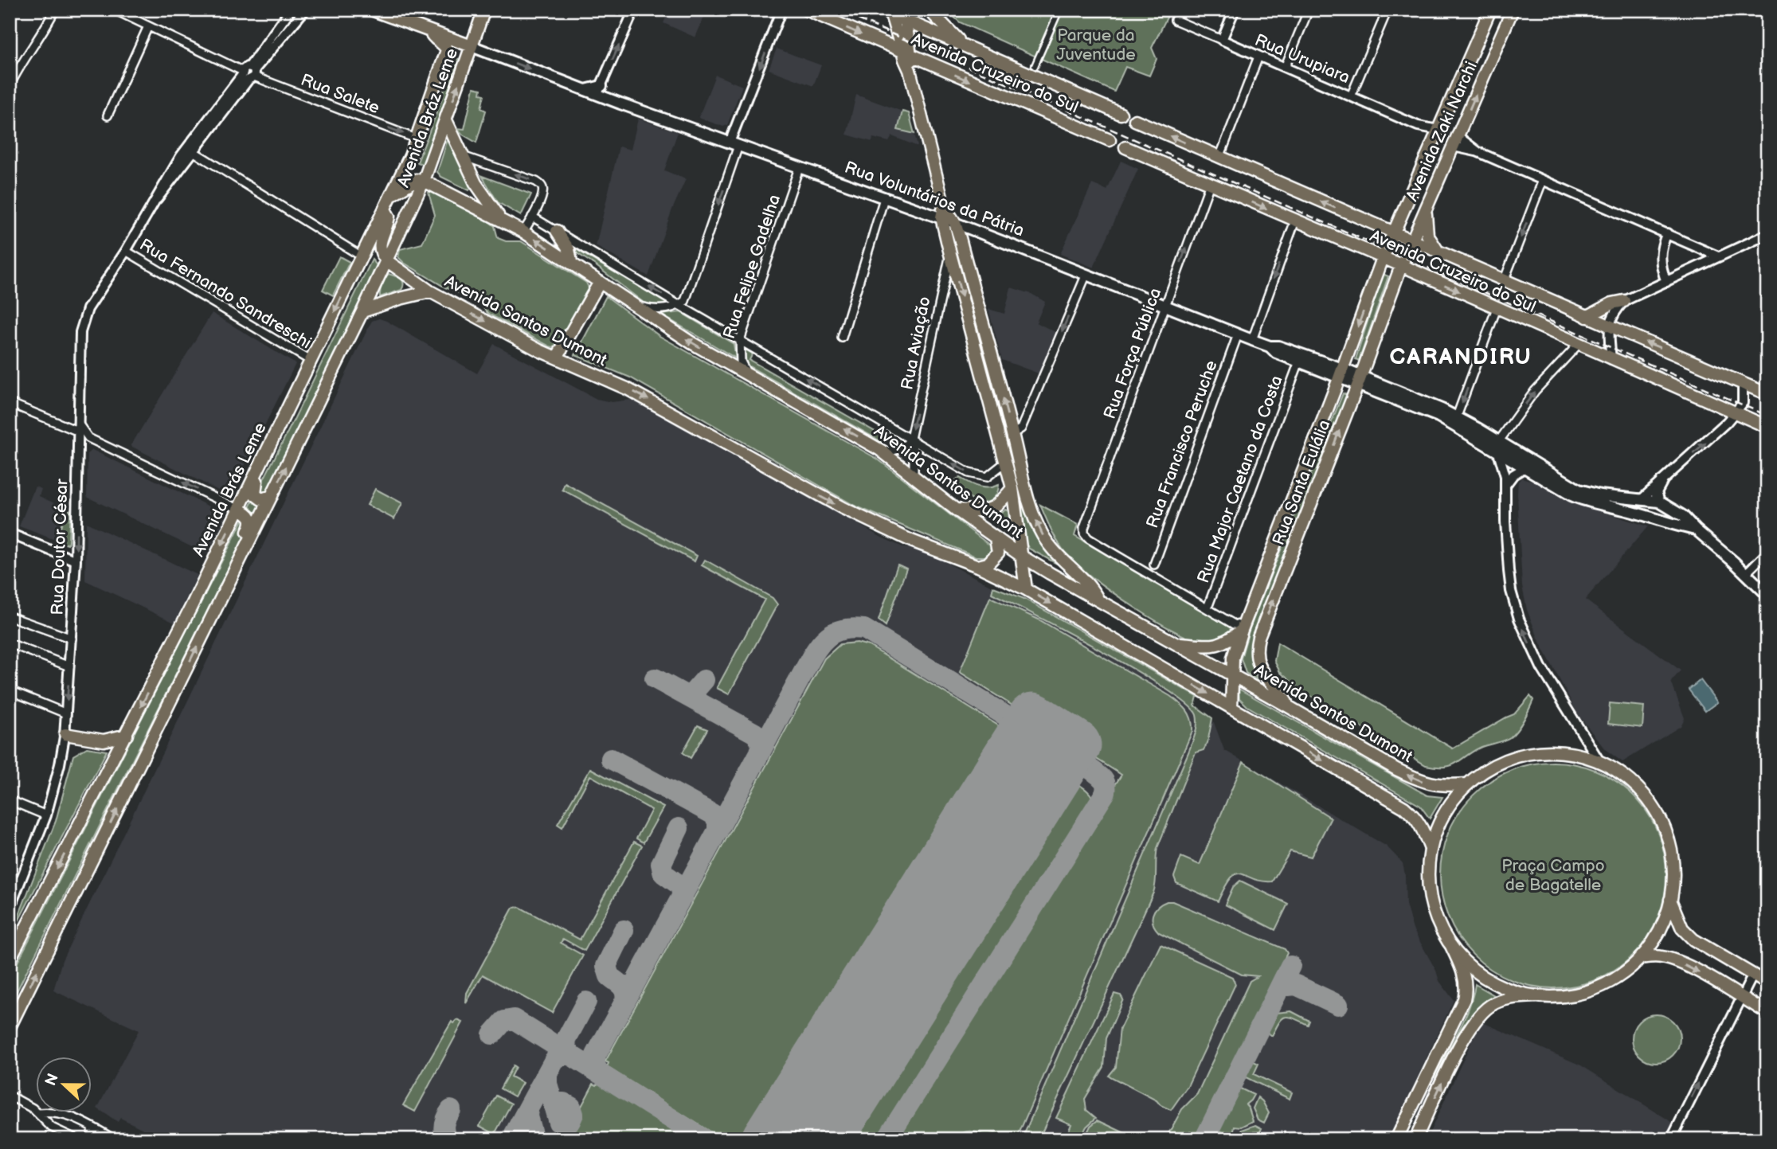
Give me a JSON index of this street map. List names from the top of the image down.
{
  "streets": {
    "main road": [
      "Avenida Cruzeiro do Sul",
      "Avenida Bráz Leme",
      "Avenida Zaki Narchi",
      "Rua Voluntários da Pátria",
      "Avenida Santos Dumont",
      "Rua Santa Eulália",
      "Avenida Brás Leme"
    ],
    "street": [
      "Rua Urupiara",
      "Rua Salete",
      "Rua Felipe Gadelha",
      "Rua Fernando Sandreschi",
      "Rua Aviação",
      "Rua Força Pública",
      "Rua Francisco Peruche",
      "Rua Major Caetano da Costa",
      "Rua Doutor César"
    ]
  },
  "crossings": [
    ["Rua Urupiara", "Avenida Zaki Narchi"],
    ["Avenida Cruzeiro do Sul", "Avenida Zaki Narchi"],
    ["Avenida Cruzeiro do Sul", "Rua Força Pública"],
    ["Avenida Cruzeiro do Sul", "Rua Santa Eulália"],
    ["Rua Salete", "Avenida Brás Leme"],
    ["Rua Salete", "Rua Doutor César"],
    ["Avenida Bráz Leme", "Rua Voluntários da Pátria"],
    ["Avenida Bráz Leme", "Avenida Santos Dumont"],
    ["Avenida Zaki Narchi", "Rua Santa Eulália"],
    ["Rua Voluntários da Pátria", "Rua Felipe Gadelha"],
    ["Rua Voluntários da Pátria", "Rua Força Pública"],
    ["Rua Voluntários da Pátria", "Rua Francisco Peruche"],
    ["Rua Voluntários da Pátria", "Rua Major Caetano da Costa"],
    ["Rua Voluntários da Pátria", "Rua Santa Eulália"],
    ["Rua Voluntários da Pátria", "Avenida Brás Leme"],
    ["Rua Felipe Gadelha", "Avenida Santos Dumont"],
    ["Rua Fernando Sandreschi", "Avenida Brás Leme"],
    ["Rua Fernando Sandreschi", "Rua Doutor César"],
    ["Avenida Santos Dumont", "Rua Aviação"],
    ["Avenida Santos Dumont", "Rua Santa Eulália"],
    ["Rua Força Pública", "Rua Major Caetano da Costa"]
  ],
  "one_way": ["Rua Salete", "Rua Aviação"],
  "districts": ["CARANDIRU"],
  "parks": ["Parque da Juventude", "Praça Campo de Bagatelle"],
  "north": "left"
}
